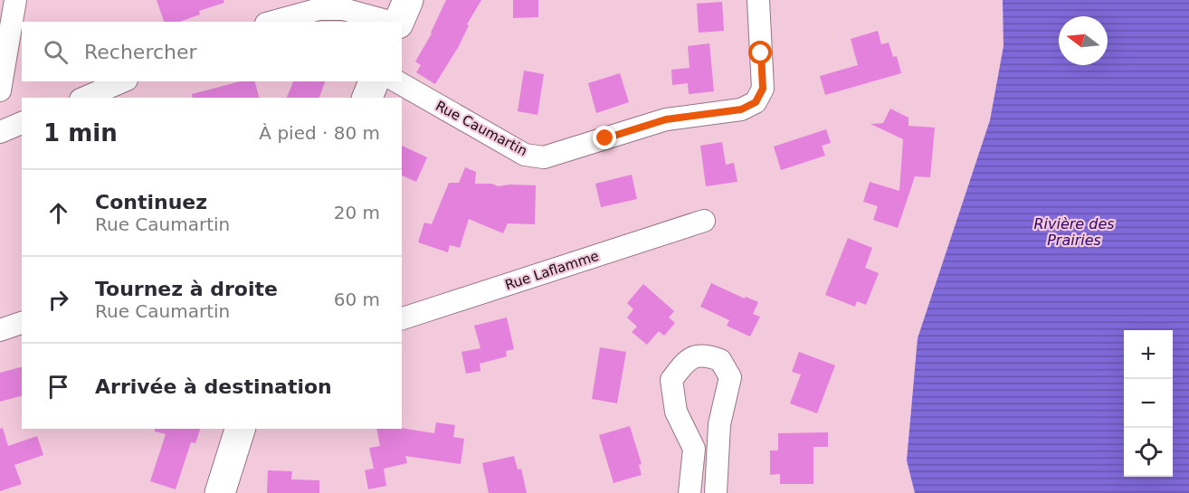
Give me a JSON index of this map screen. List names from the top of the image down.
{
  "streets": {
    "street": ["Rue Caumartin", "Rue Laflamme"]
  },
  "water": ["Rivière des Prairies"],
  "north": "left",
  "page": {
    "search": "Rechercher",
    "heading": ["1 min", "À pied · 80 m"],
    "list": [
      ["Continuez", "Rue Caumartin", "20 m"],
      ["Tournez à droite", "Rue Caumartin", "60 m"],
      "Arrivée à destination"
    ],
    "map_buttons": ["+", "−"]
  }
}
